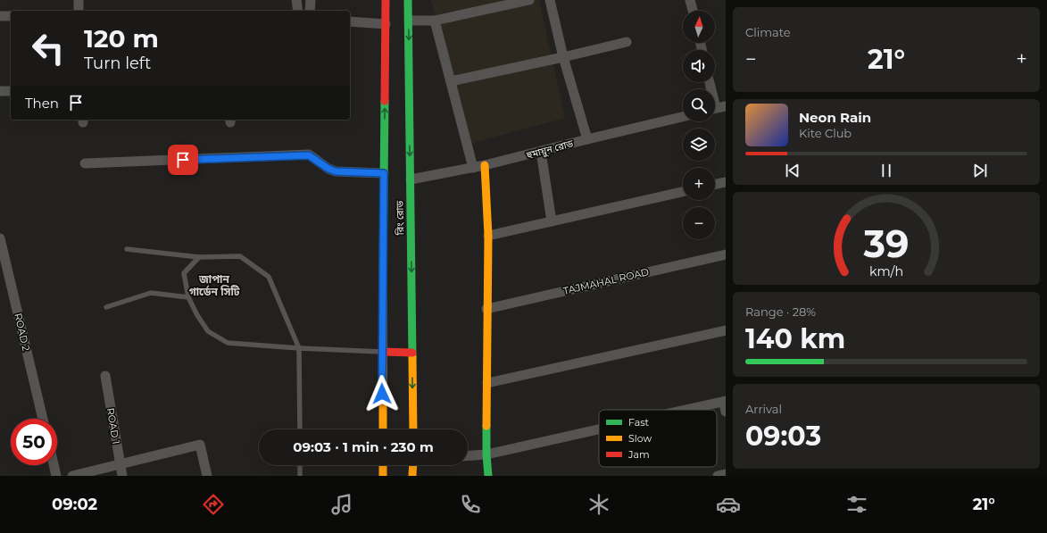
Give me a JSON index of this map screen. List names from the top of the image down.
{
  "streets": {
    "main road": ["রিং রোড"],
    "street": [
      "হুমায়ুন রোড",
      "TAJMAHAL ROAD",
      "ROAD 2",
      "ROAD 1"
    ]
  },
  "crossings": [
    ["হুমায়ুন রোড", "রিং রোড"]
  ],
  "districts": ["জাপান গার্ডেন সিটি"],
  "legend": ["Fast", "Slow", "Jam"],
  "north": "top",
  "page": {
    "tile": [
      "Climate",
      ["Range · 28%", "140 km"],
      ["Arrival", "09:03"]
    ],
    "map_buttons": ["+", "−"],
    "turn": ["120 m", "Turn left"],
    "heat": ["−", "21°", "+"],
    "then": "Then",
    "song": ["Neon Rain", "Kite Club"],
    "limit": "50",
    "trip": "09:03 · 1 min · 230 m",
    "tabs": ["09:02", "21°"],
    "gauge": ["39", "km/h"]
  }
}
